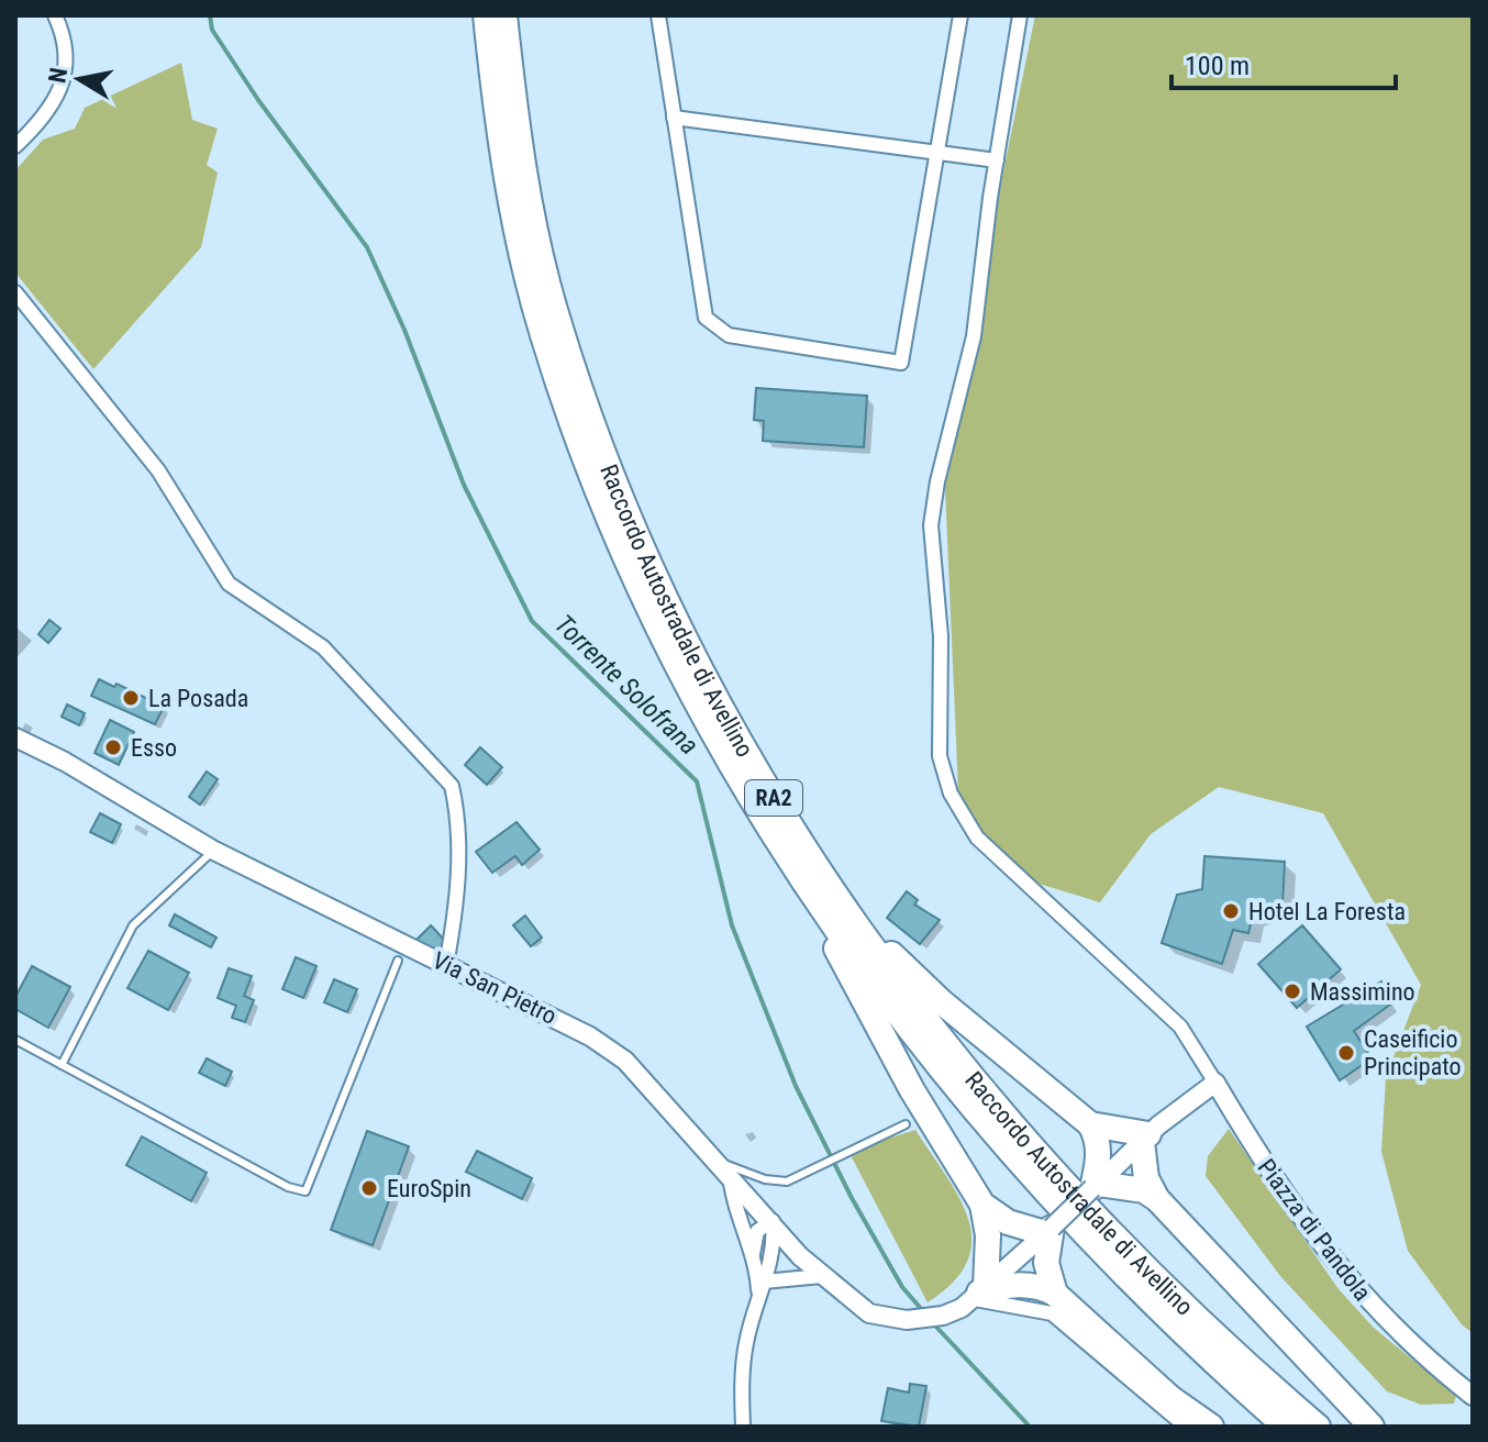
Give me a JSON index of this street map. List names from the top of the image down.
{
  "streets": {
    "highway": ["Raccordo Autostradale di Avellino", "RA2"],
    "street": ["Via San Pietro", "Piazza di Pandola"]
  },
  "water": ["Torrente Solofrana"],
  "places": [
    "La Posada",
    "Esso",
    "Hotel La Foresta",
    "Massimino",
    "Caseificio Principato",
    "EuroSpin"
  ],
  "scale_bar": "100 m",
  "north": "left"
}
